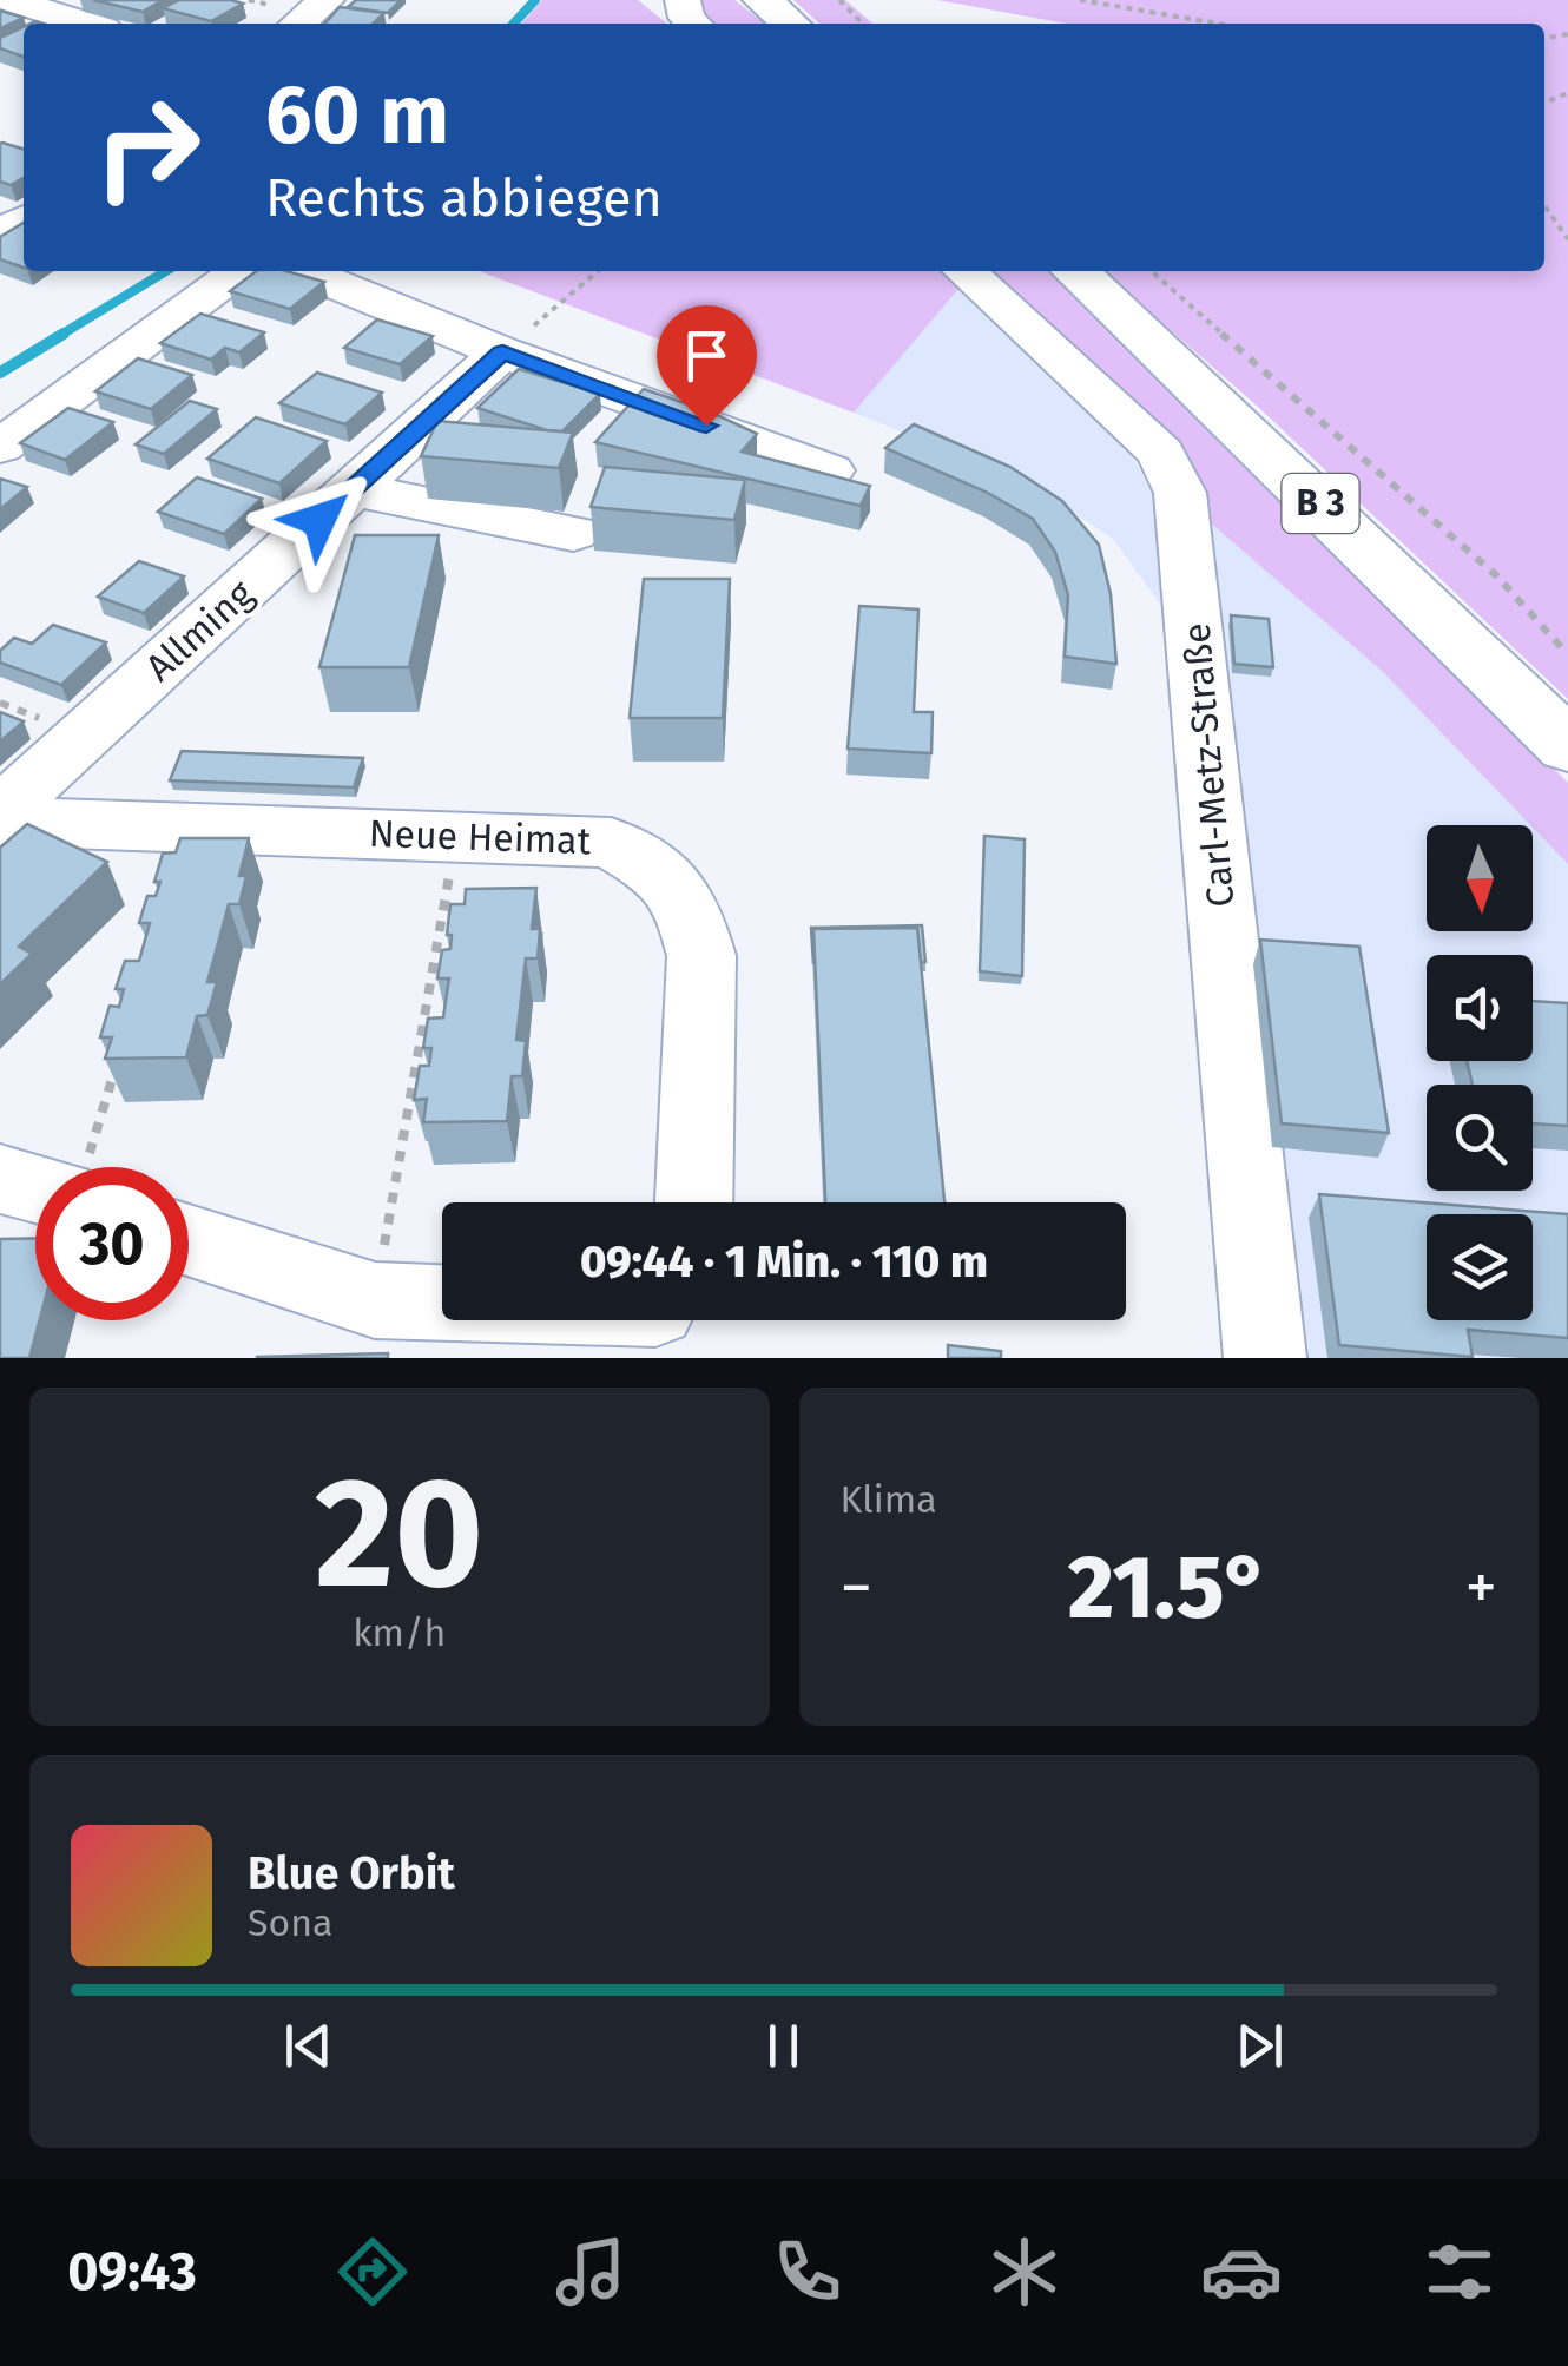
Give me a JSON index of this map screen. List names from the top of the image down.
{
  "streets": {
    "highway": ["B 3"],
    "street": ["Allming", "Carl-Metz-Straße", "Neue Heimat"]
  },
  "north": "bottom",
  "page": {
    "turn": ["60 m", "Rechts abbiegen"],
    "limit": "30",
    "trip": "09:44 · 1 Min. · 110 m",
    "tile": [
      ["20", "km/h"],
      "Klima"
    ],
    "heat": ["−", "21.5°", "+"],
    "song": ["Blue Orbit", "Sona"],
    "tabs": "09:43"
  }
}
